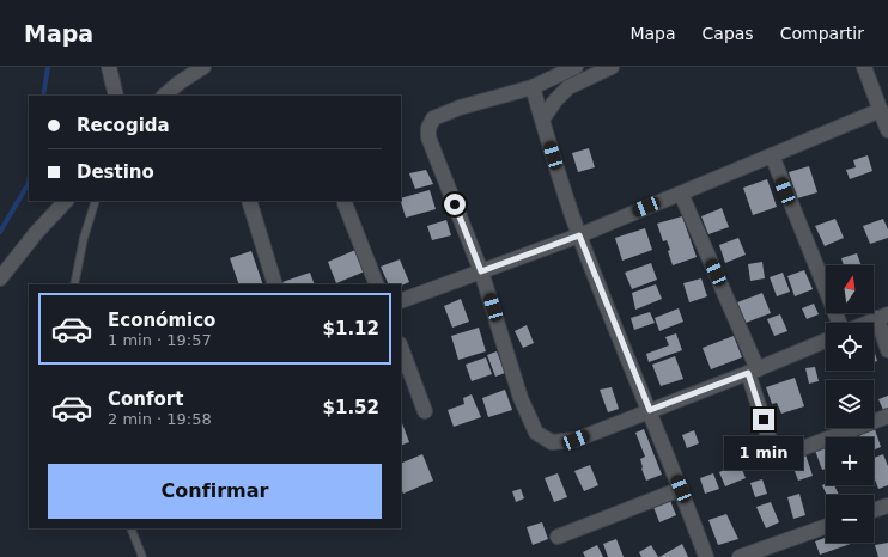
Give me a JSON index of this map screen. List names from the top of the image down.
{
  "north": "top",
  "page": {
    "header": "Mapa",
    "nav": ["Mapa", "Capas", "Compartir"],
    "banner": ["Recogida", "Destino"],
    "map_buttons": ["+", "−"],
    "list": [
      {
        "name": "Económico",
        "note": "1 min · 19:57",
        "value": "$1.12"
      },
      {
        "name": "Confort",
        "note": "2 min · 19:58",
        "value": "$1.52"
      }
    ],
    "bubble": "1 min",
    "buttons": "Confirmar"
  }
}
